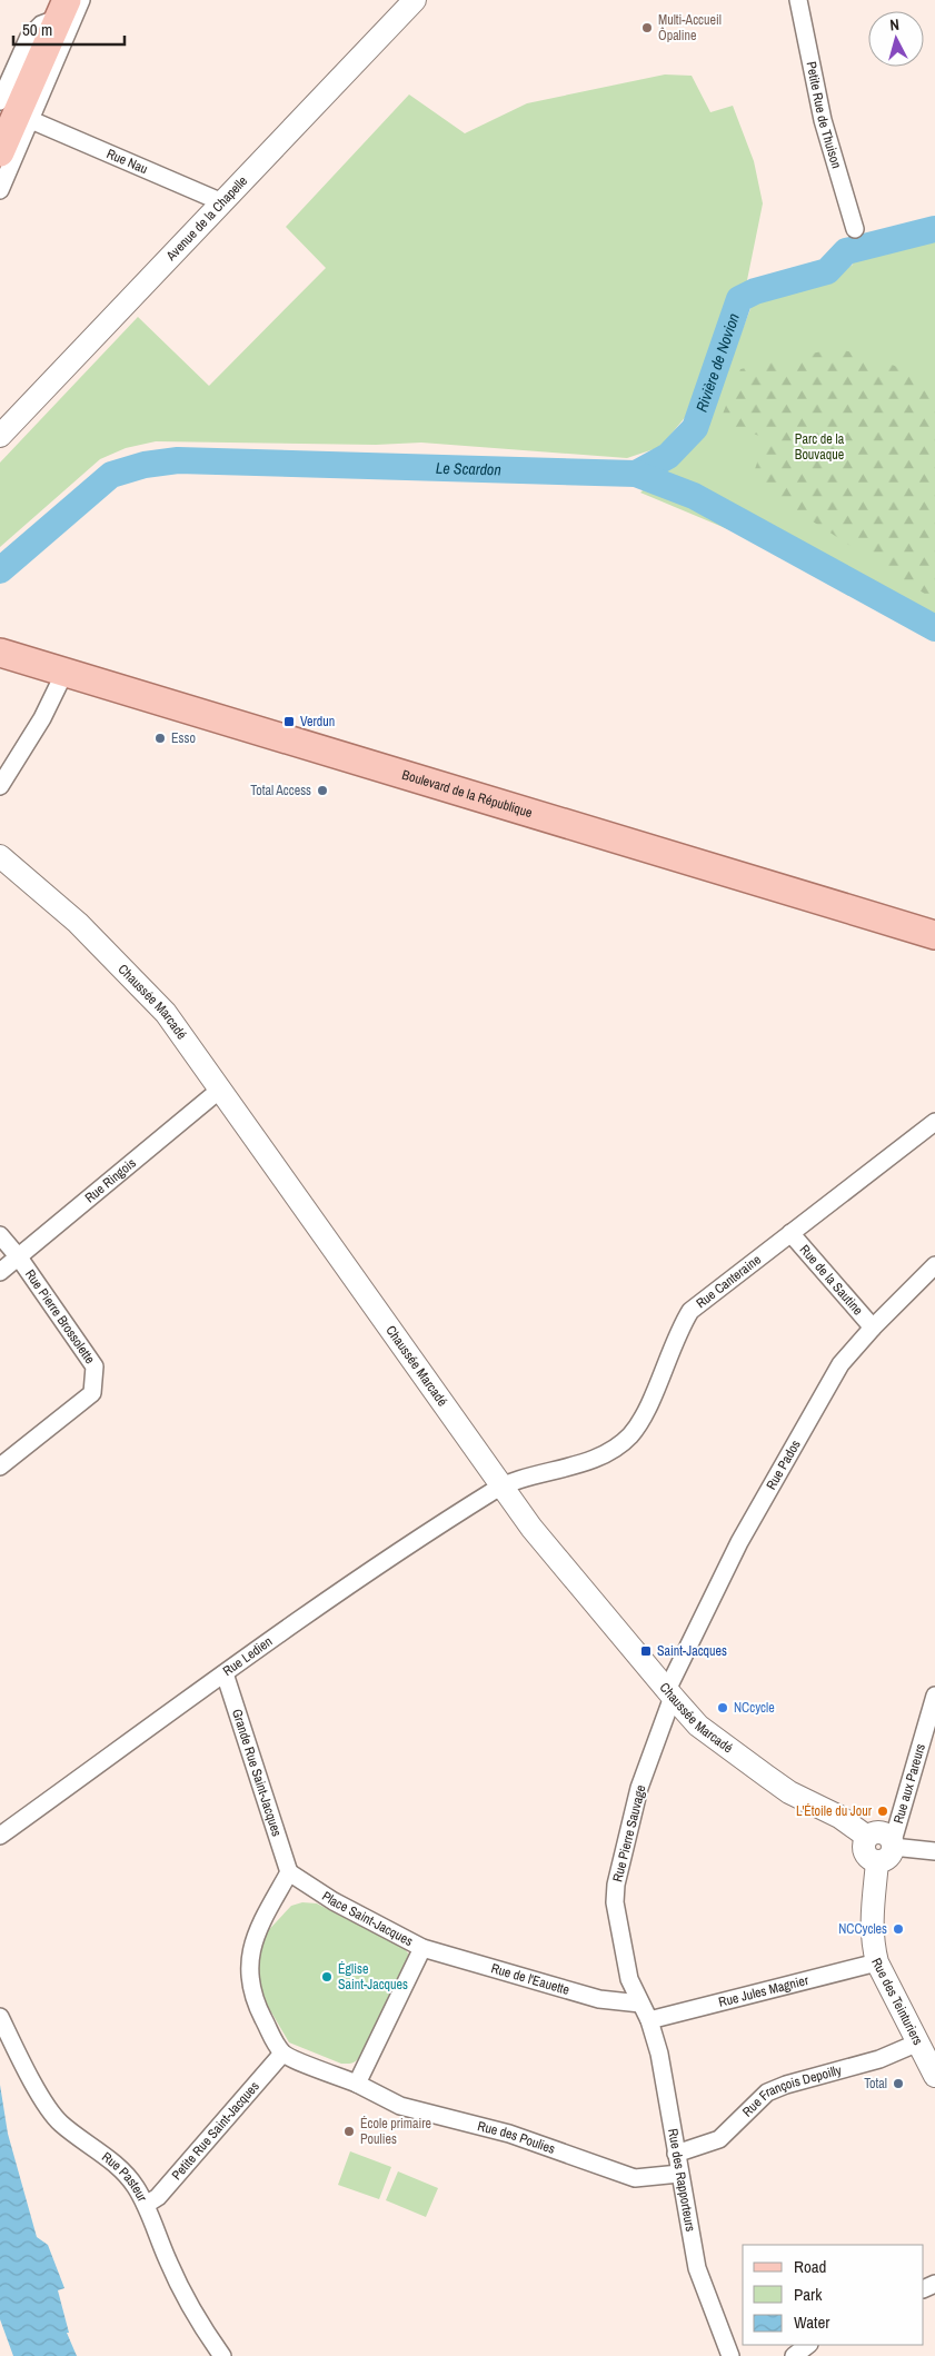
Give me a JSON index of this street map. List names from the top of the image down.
{
  "streets": {
    "main road": ["Boulevard de la République"],
    "street": [
      "Petite Rue de Thuison",
      "Rue Nau",
      "Avenue de la Chapelle",
      "Chaussée Marcadé",
      "Rue Ringois",
      "Rue de la Sautine",
      "Rue Canteraine",
      "Rue Pierre Brossolette",
      "Rue Pados",
      "Rue Ledien",
      "Grande Rue Saint-Jacques",
      "Rue aux Pareurs",
      "Rue Pierre Sauvage",
      "Place Saint-Jacques",
      "Rue de l'Eauette",
      "Rue Jules Magnier",
      "Rue des Teinturiers",
      "Rue François Depoilly",
      "Petite Rue Saint-Jacques",
      "Rue des Poulies",
      "Rue Pasteur",
      "Rue des Rapporteurs"
    ]
  },
  "crossings": [
    ["Rue Nau", "Avenue de la Chapelle"],
    ["Chaussée Marcadé", "Rue Ringois"],
    ["Chaussée Marcadé", "Rue Canteraine"],
    ["Chaussée Marcadé", "Rue Pados"],
    ["Chaussée Marcadé", "Rue Ledien"],
    ["Chaussée Marcadé", "Rue aux Pareurs"],
    ["Chaussée Marcadé", "Rue Pierre Sauvage"],
    ["Chaussée Marcadé", "Rue des Teinturiers"],
    ["Rue Ringois", "Rue Pierre Brossolette"],
    ["Rue de la Sautine", "Rue Canteraine"],
    ["Rue de la Sautine", "Rue Pados"],
    ["Rue Canteraine", "Rue Ledien"],
    ["Rue Pados", "Rue Pierre Sauvage"],
    ["Rue Ledien", "Grande Rue Saint-Jacques"],
    ["Grande Rue Saint-Jacques", "Place Saint-Jacques"],
    ["Rue aux Pareurs", "Rue des Teinturiers"],
    ["Rue Pierre Sauvage", "Rue de l'Eauette"],
    ["Rue Pierre Sauvage", "Rue des Rapporteurs"],
    ["Place Saint-Jacques", "Rue de l'Eauette"],
    ["Place Saint-Jacques", "Rue des Poulies"],
    ["Rue de l'Eauette", "Rue des Rapporteurs"],
    ["Rue Jules Magnier", "Rue des Teinturiers"],
    ["Rue Jules Magnier", "Rue des Rapporteurs"],
    ["Rue des Teinturiers", "Rue François Depoilly"],
    ["Rue François Depoilly", "Rue des Rapporteurs"],
    ["Petite Rue Saint-Jacques", "Rue Pasteur"],
    ["Rue des Poulies", "Rue des Rapporteurs"]
  ],
  "water": ["Rivière de Novion", "Le Scardon"],
  "parks": ["Parc de la Bouvaque"],
  "places": {
    "other": [
      "Multi-Accueil Ôpaline",
      "Esso",
      "Total Access",
      "NCcycle",
      "L'Étoile du Jour",
      "NCCycles",
      "Église Saint-Jacques",
      "Total",
      "École primaire Poulies"
    ],
    "transit": ["Verdun", "Saint-Jacques"]
  },
  "legend": ["Road", "Park", "Water"],
  "scale_bar": "50 m",
  "north": "top"
}
